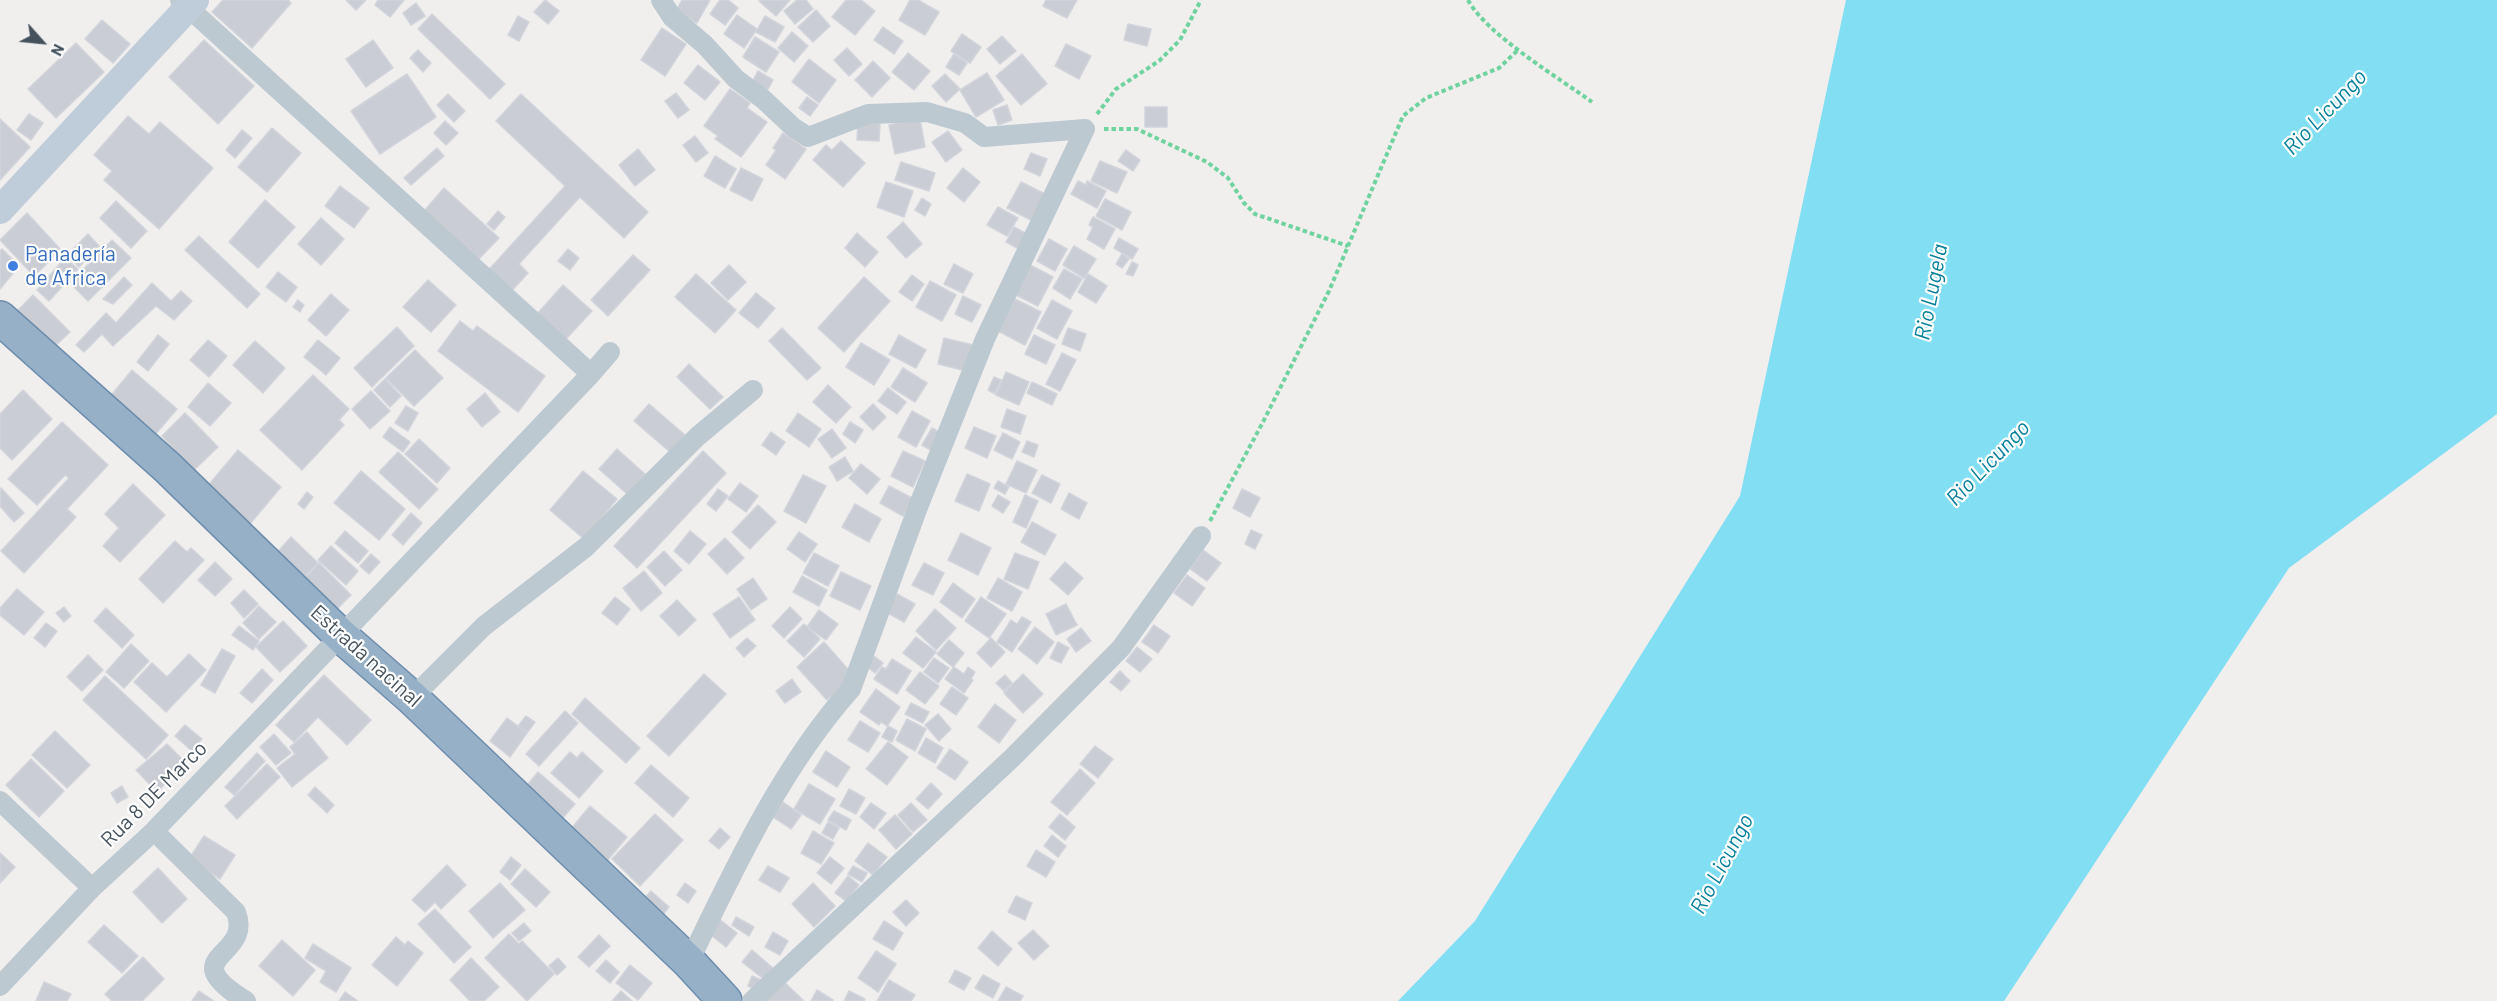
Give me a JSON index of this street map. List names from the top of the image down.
{
  "streets": {
    "highway": ["Estrada nacinal"],
    "street": ["Rua 8 DE Marco"]
  },
  "crossings": [
    ["Estrada nacinal", "Rua 8 DE Marco"]
  ],
  "water": ["Rio Licungo", "Rio Lugela"],
  "places": ["Panadería de Africa"],
  "north": "bottom right"
}
